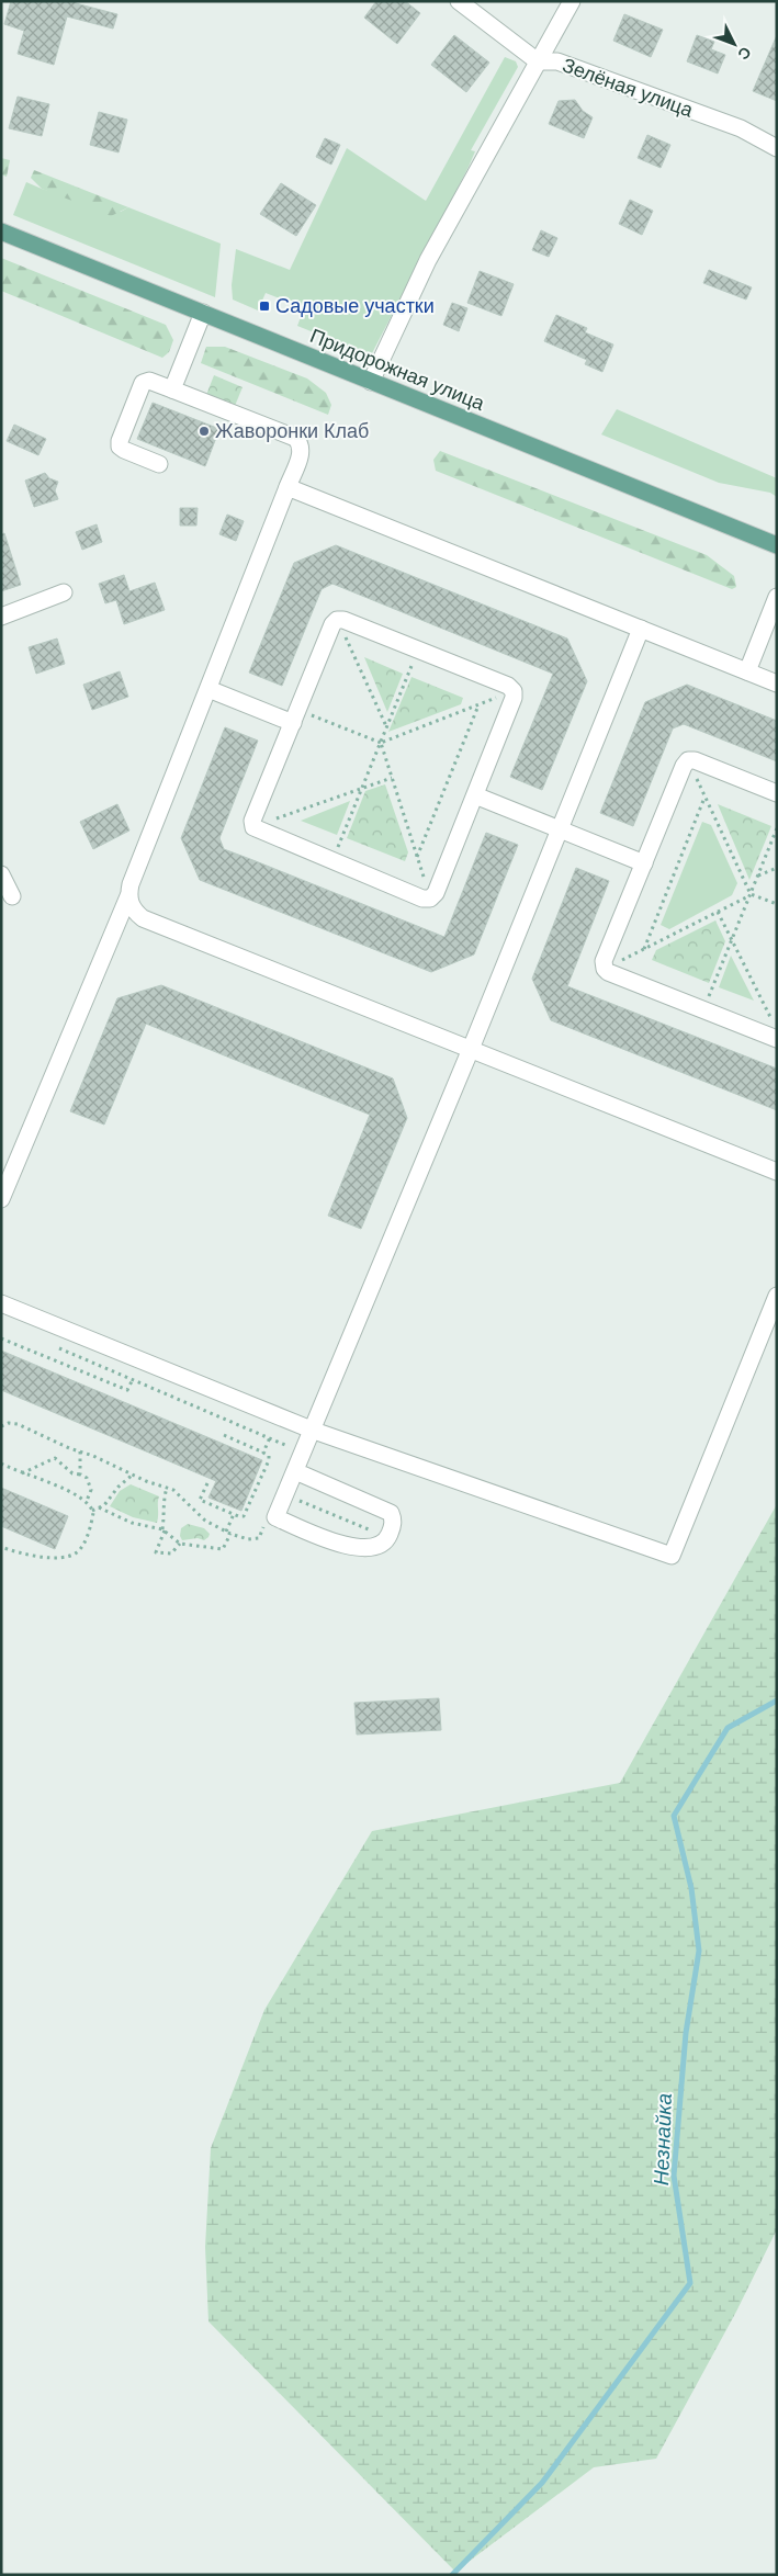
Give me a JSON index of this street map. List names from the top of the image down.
{
  "streets": {
    "main road": ["Придорожная улица"],
    "street": ["Зелёная улица"]
  },
  "water": ["Незнайка"],
  "places": {
    "transit": ["Садовые участки"],
    "other": ["Жаворонки Клаб"]
  },
  "north": "bottom right"
}
